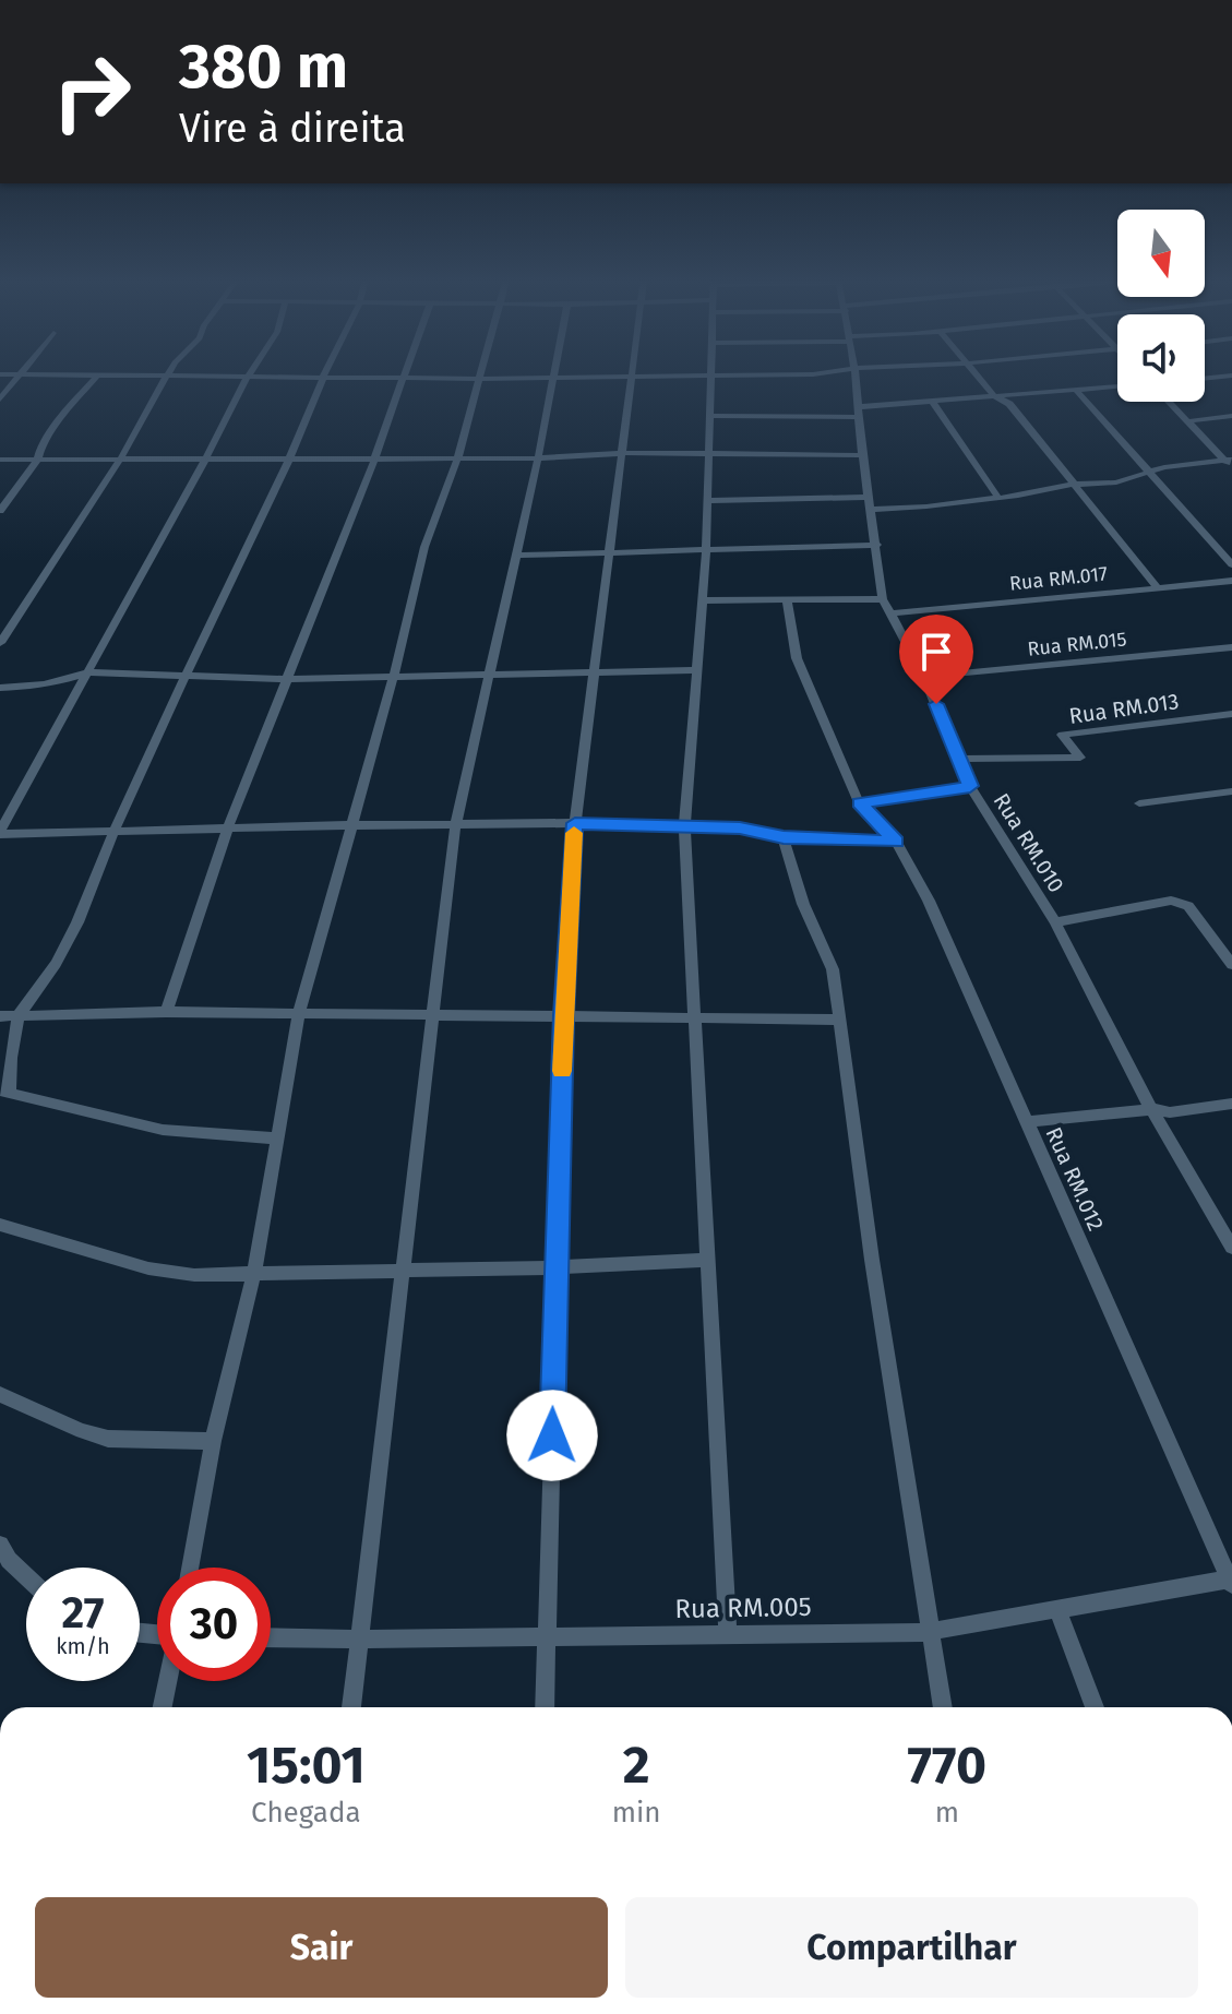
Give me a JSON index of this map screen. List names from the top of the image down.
{
  "streets": {
    "street": [
      "Rua RM.017",
      "Rua RM.015",
      "Rua RM.013",
      "Rua RM.010",
      "Rua RM.012",
      "Rua RM.005"
    ]
  },
  "crossings": [
    ["Rua RM.017", "Rua RM.010"],
    ["Rua RM.015", "Rua RM.010"],
    ["Rua RM.013", "Rua RM.010"],
    ["Rua RM.012", "Rua RM.005"]
  ],
  "north": "bottom",
  "page": {
    "turn": ["380 m", "Vire à direita"],
    "speed": "27 km/h",
    "limit": "30",
    "eta": [
      "15:01",
      "Chegada",
      "2",
      "min",
      "770",
      "m"
    ],
    "buttons": ["Sair", "Compartilhar"]
  }
}
